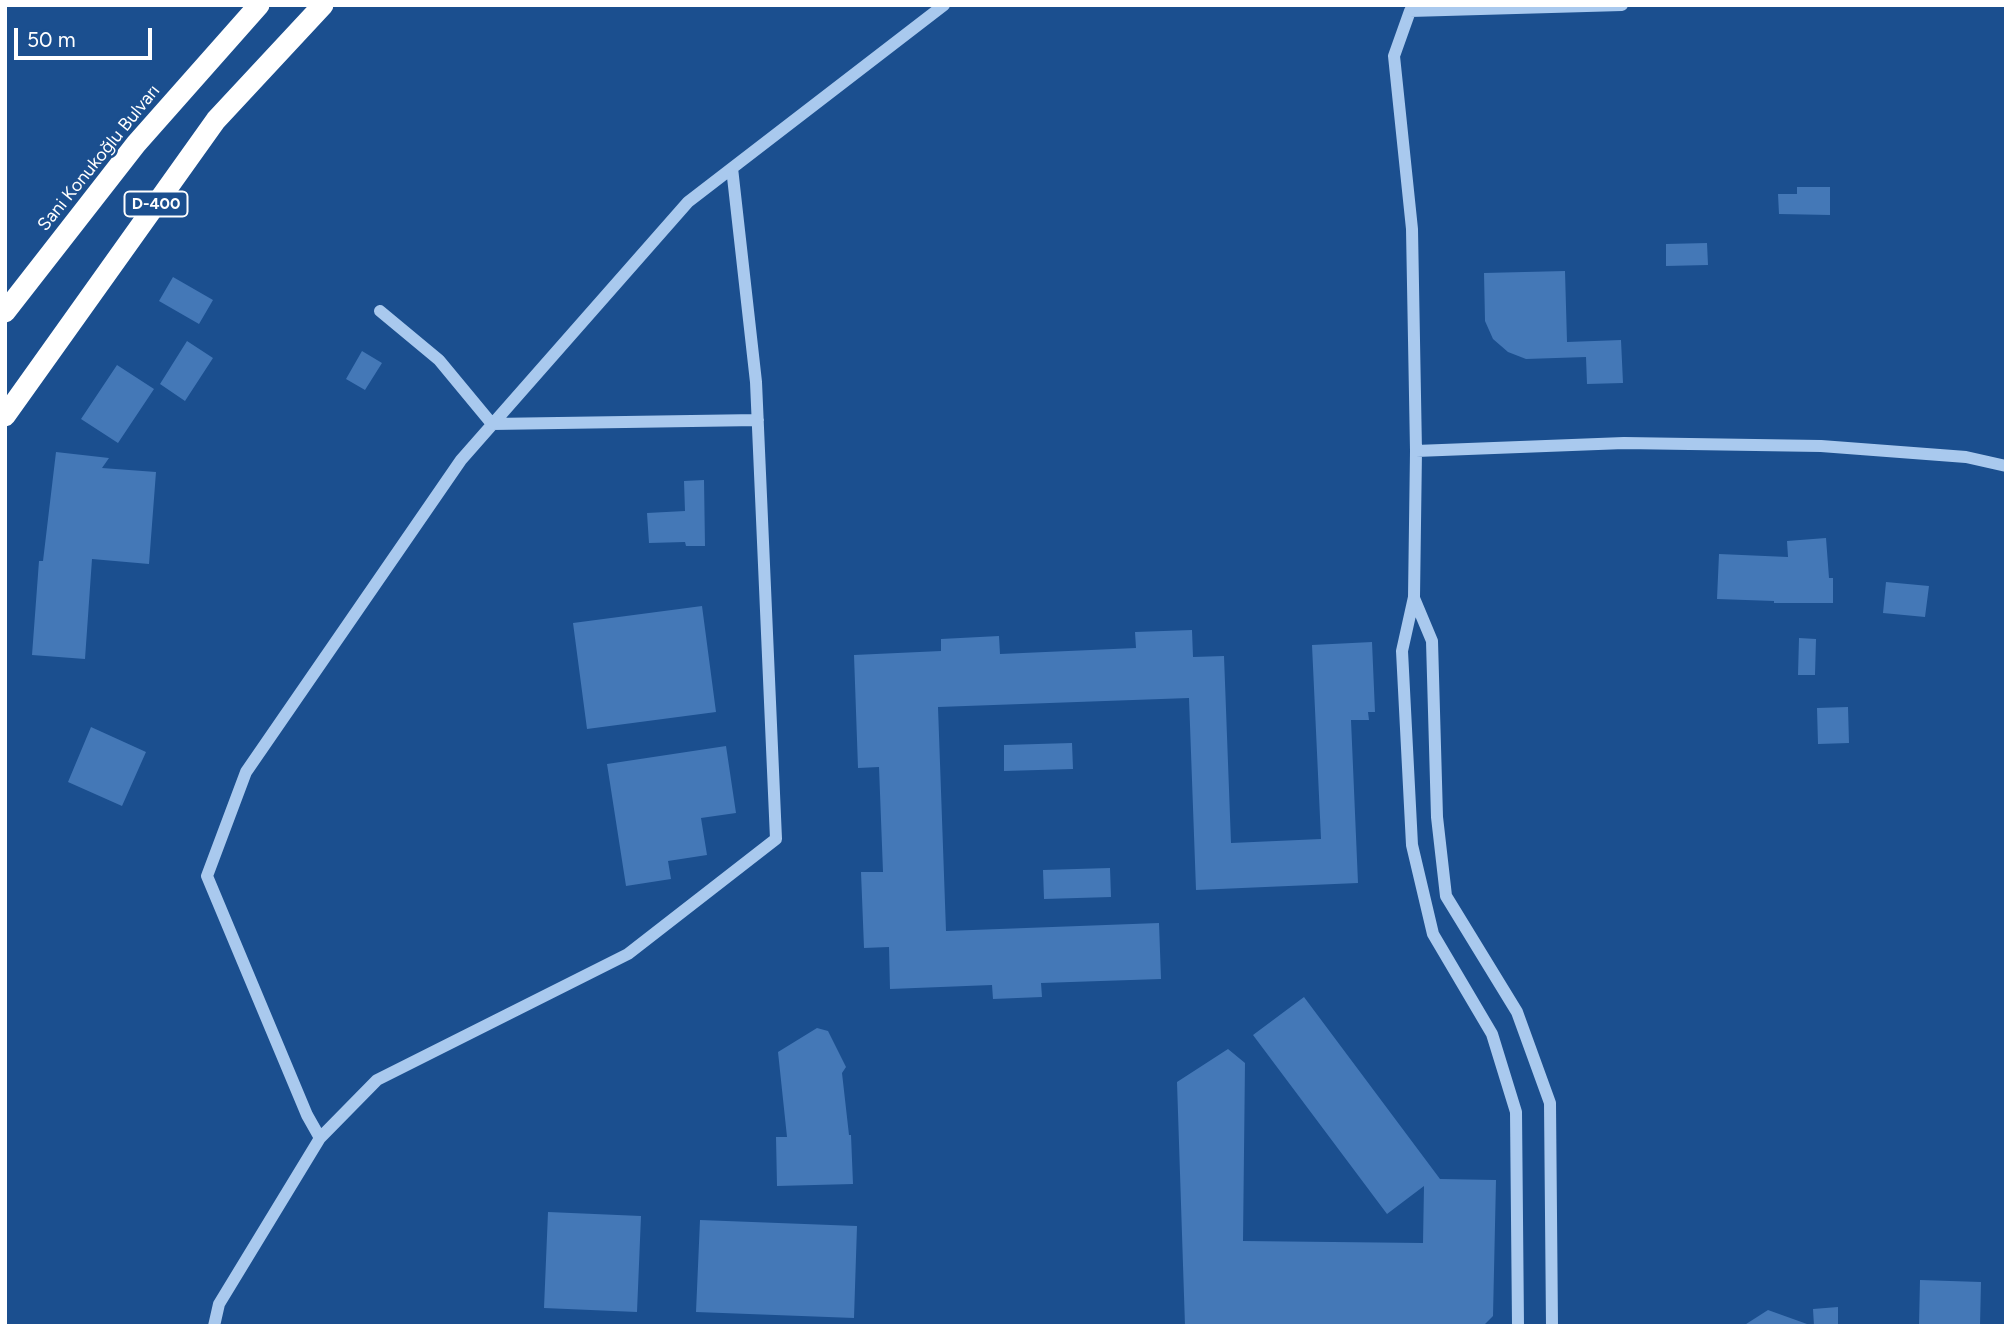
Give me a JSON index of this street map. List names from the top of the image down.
{
  "streets": {
    "highway": ["Sani Konukoğlu Bulvarı", "D-400"]
  },
  "scale_bar": "50 m"
}
